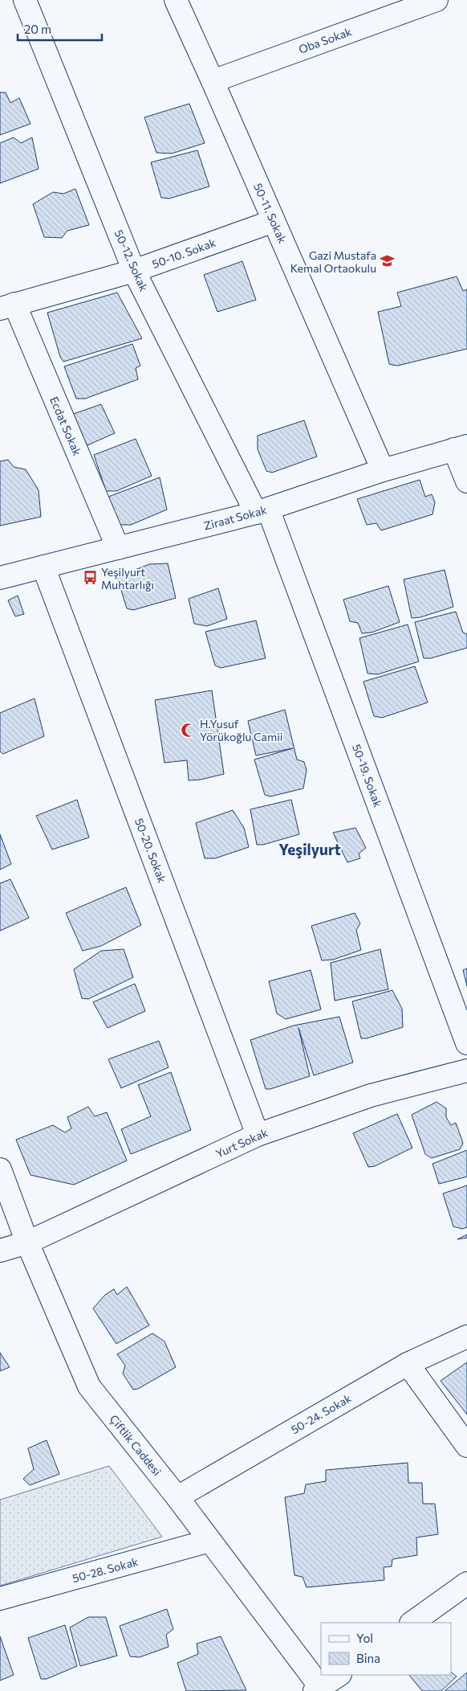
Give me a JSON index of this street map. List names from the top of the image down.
{
  "streets": {
    "street": [
      "Oba Sokak",
      "50-11. Sokak",
      "50-10. Sokak",
      "50-12. Sokak",
      "Ecdat Sokak",
      "Ziraat Sokak",
      "50-19. Sokak",
      "50-20. Sokak",
      "Yurt Sokak",
      "50-24. Sokak",
      "Çiftlik Caddesi",
      "50-28. Sokak"
    ]
  },
  "crossings": [
    ["Oba Sokak", "50-11. Sokak"],
    ["50-11. Sokak", "50-10. Sokak"],
    ["50-11. Sokak", "Ziraat Sokak"],
    ["50-10. Sokak", "50-12. Sokak"],
    ["50-10. Sokak", "Ecdat Sokak"],
    ["50-12. Sokak", "Ziraat Sokak"],
    ["50-12. Sokak", "50-19. Sokak"],
    ["Ecdat Sokak", "Ziraat Sokak"],
    ["Ziraat Sokak", "50-19. Sokak"],
    ["Ziraat Sokak", "50-20. Sokak"],
    ["50-20. Sokak", "Yurt Sokak"],
    ["Yurt Sokak", "Çiftlik Caddesi"],
    ["50-24. Sokak", "Çiftlik Caddesi"],
    ["Çiftlik Caddesi", "50-28. Sokak"]
  ],
  "districts": ["Yeşilyurt"],
  "places": {
    "school or university": ["Gazi Mustafa Kemal Ortaokulu"],
    "bus stop": ["Yeşilyurt Muhtarlığı"],
    "mosque": ["H.Yusuf Yörükoğlu Camii"]
  },
  "legend": ["Yol", "Bina"],
  "scale_bar": "20 m"
}
